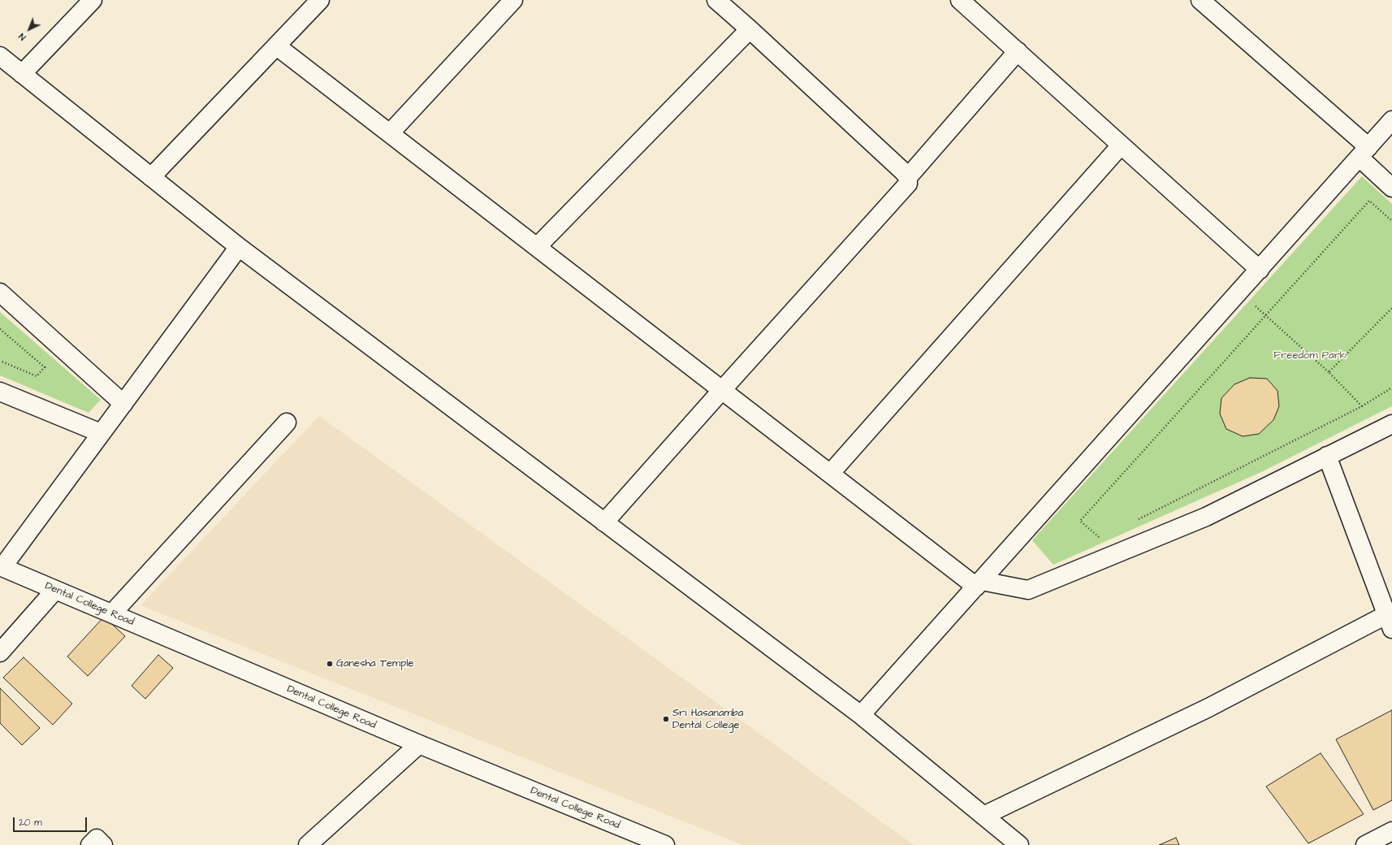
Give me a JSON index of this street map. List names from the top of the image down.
{
  "streets": {
    "street": ["Dental College Road"]
  },
  "parks": ["Freedom Park"],
  "places": ["Ganesha Temple", "Sri Hasanamba Dental College"],
  "scale_bar": "20 m",
  "north": "bottom left"
}
